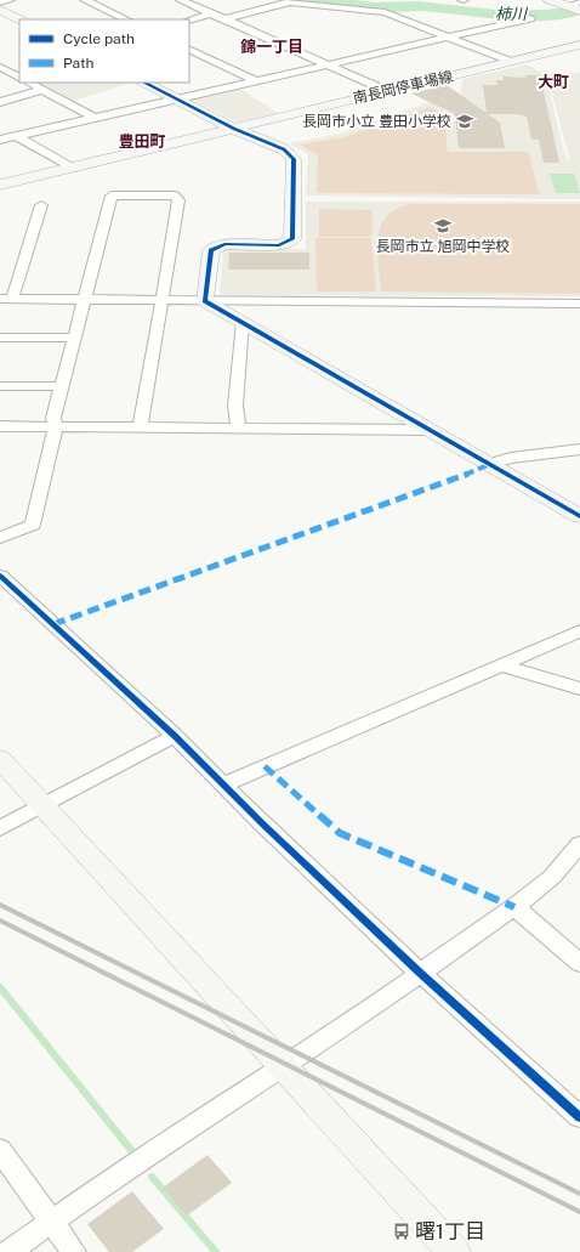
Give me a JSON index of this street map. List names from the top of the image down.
{
  "streets": {
    "street": ["南長岡停車場線"]
  },
  "districts": ["錦一丁目", "大町", "豊田町"],
  "water": ["柿川"],
  "places": {
    "school or university": ["長岡市小立 豊田小学校", "長岡市立 旭岡中学校"],
    "bus stop": ["曙1丁目"]
  },
  "legend": ["Cycle path", "Path"]
}
